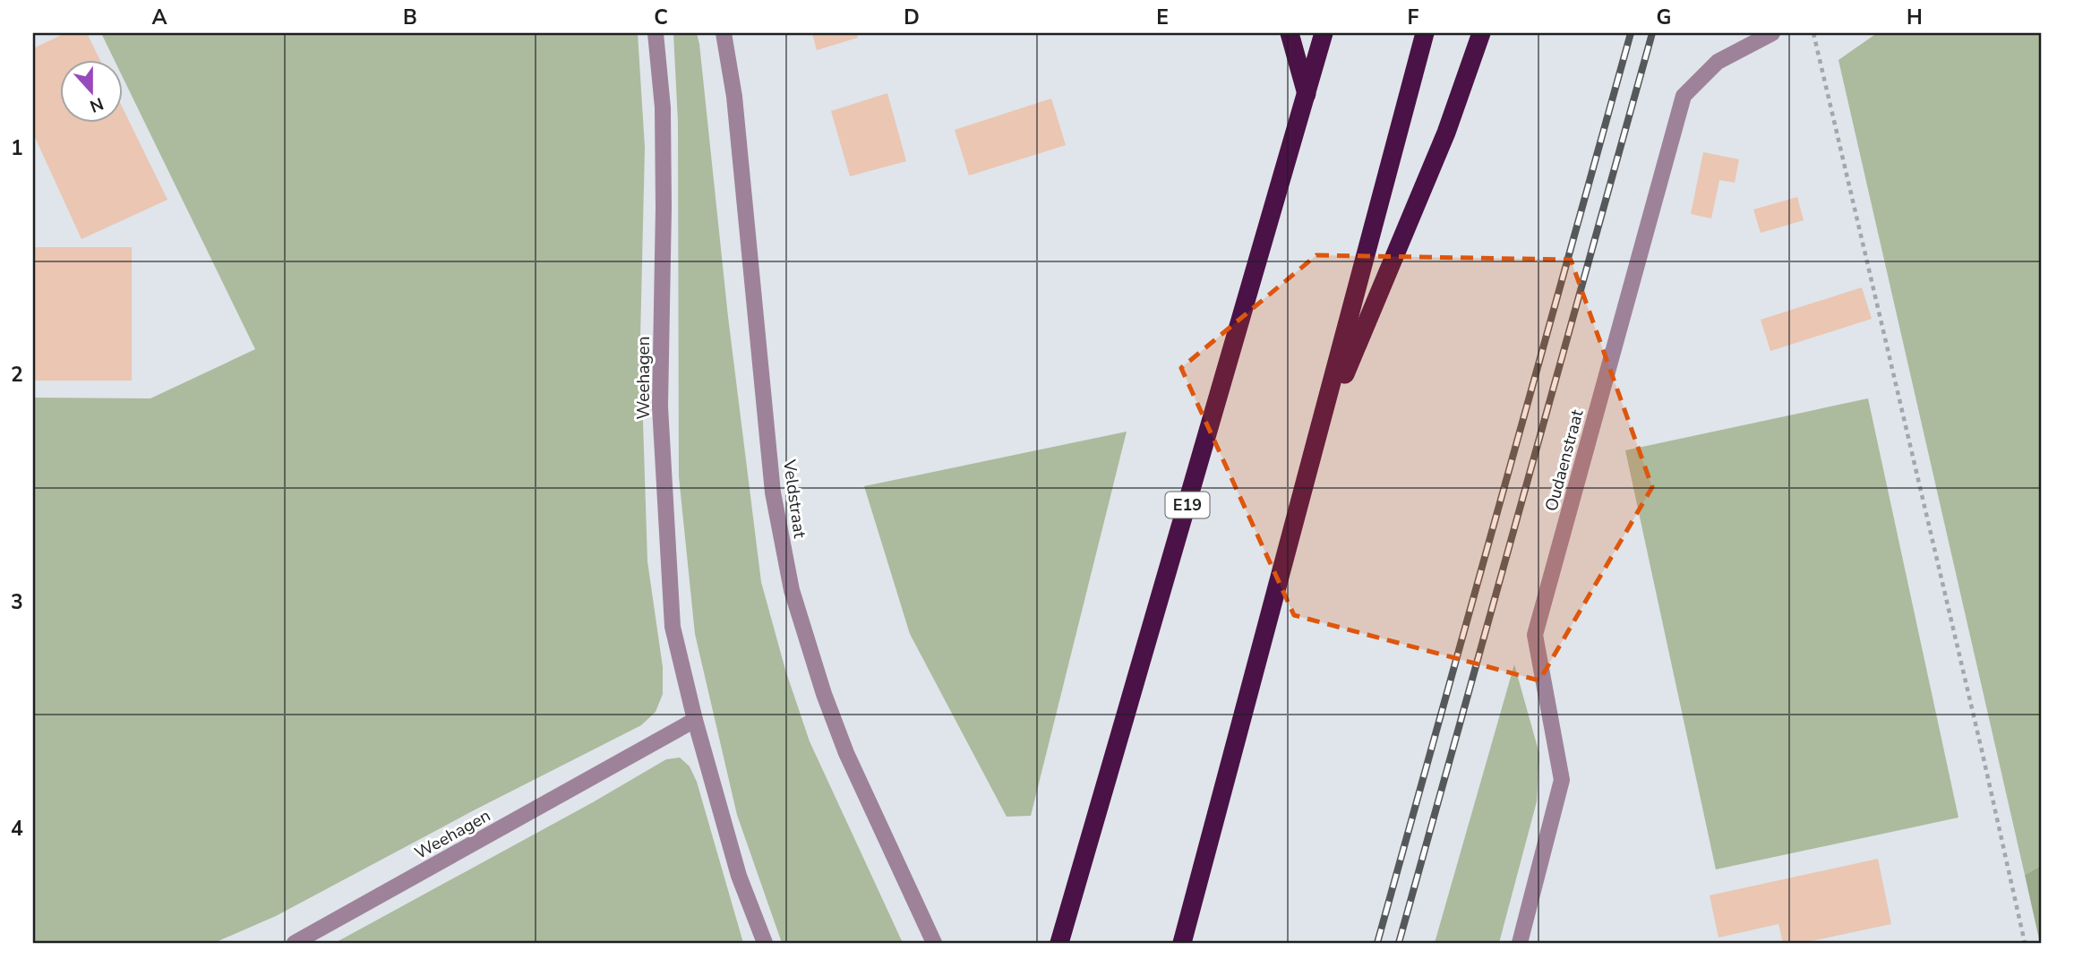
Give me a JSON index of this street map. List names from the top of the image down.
{
  "streets": {
    "highway": ["E19"],
    "street": ["Weehagen", "Oudaenstraat", "Veldstraat"]
  },
  "north": "bottom",
  "grid": {
    "columns": [
      "A",
      "B",
      "C",
      "D",
      "E",
      "F",
      "G",
      "H"
    ],
    "rows": [
      "1",
      "2",
      "3",
      "4"
    ]
  }
}
